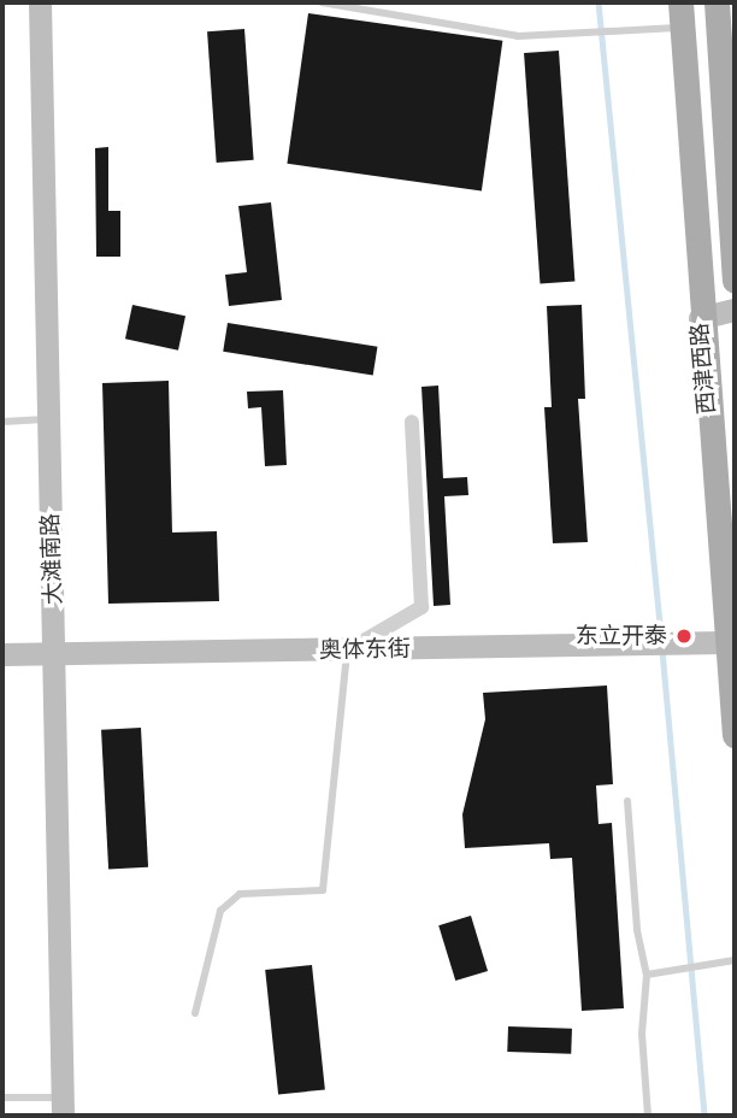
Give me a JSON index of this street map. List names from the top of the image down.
{
  "streets": {
    "main road": ["西津西路"],
    "street": ["大滩南路", "奥体东街"]
  },
  "crossings": [
    ["西津西路", "奥体东街"],
    ["大滩南路", "奥体东街"]
  ],
  "places": ["东立开泰"]
}
